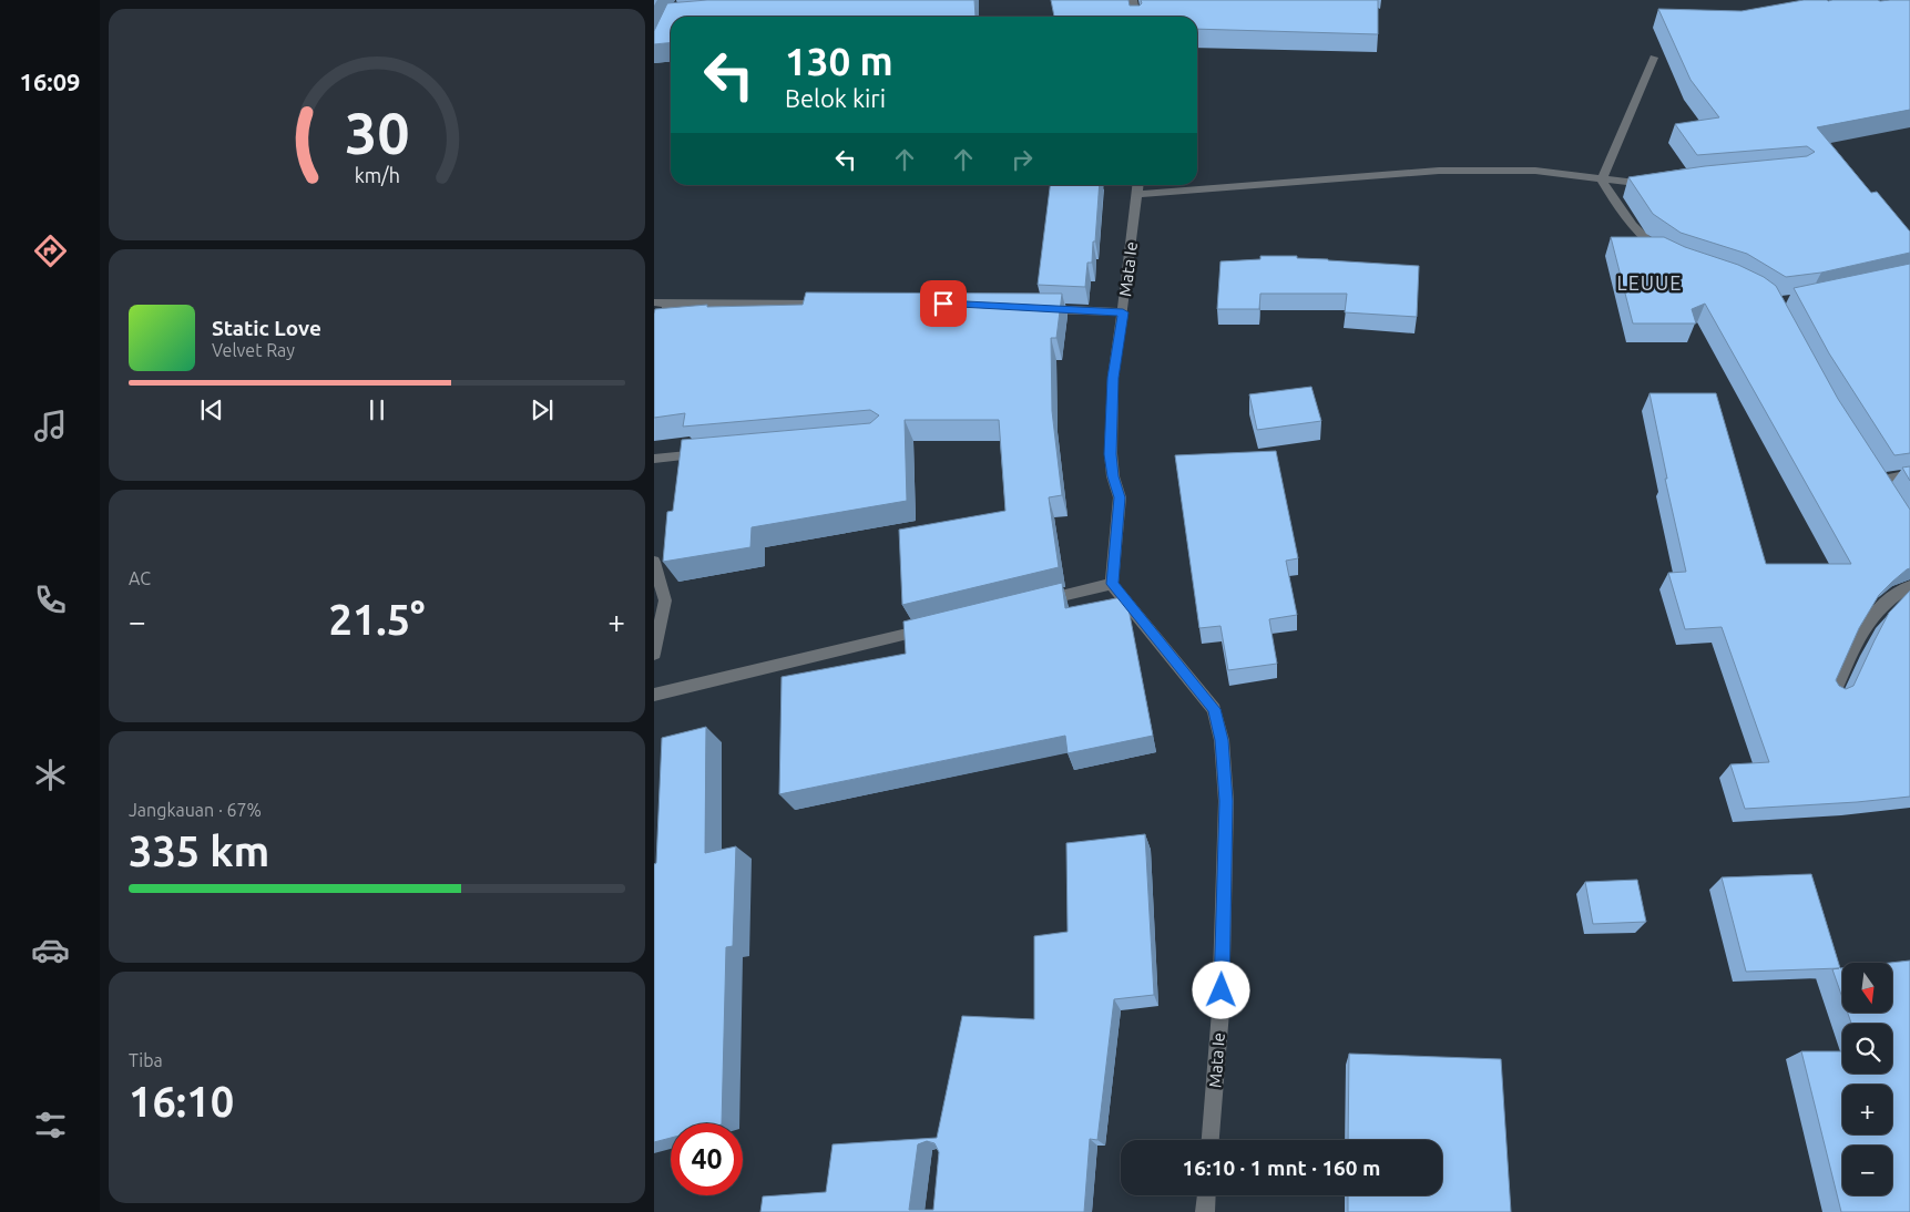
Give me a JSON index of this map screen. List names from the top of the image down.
{
  "streets": {
    "street": ["Mata Ie"]
  },
  "districts": ["LEUUE"],
  "north": "bottom",
  "page": {
    "tabs": "16:09",
    "turn": ["130 m", "Belok kiri"],
    "song": ["Static Love", "Velvet Ray"],
    "tile": [
      "AC",
      ["Jangkauan · 67%", "335 km"],
      ["Tiba", "16:10"]
    ],
    "heat": ["−", "21.5°", "+"],
    "map_buttons": ["+", "−"],
    "limit": "40",
    "trip": "16:10 · 1 mnt · 160 m",
    "gauge": ["30", "km/h"]
  }
}
